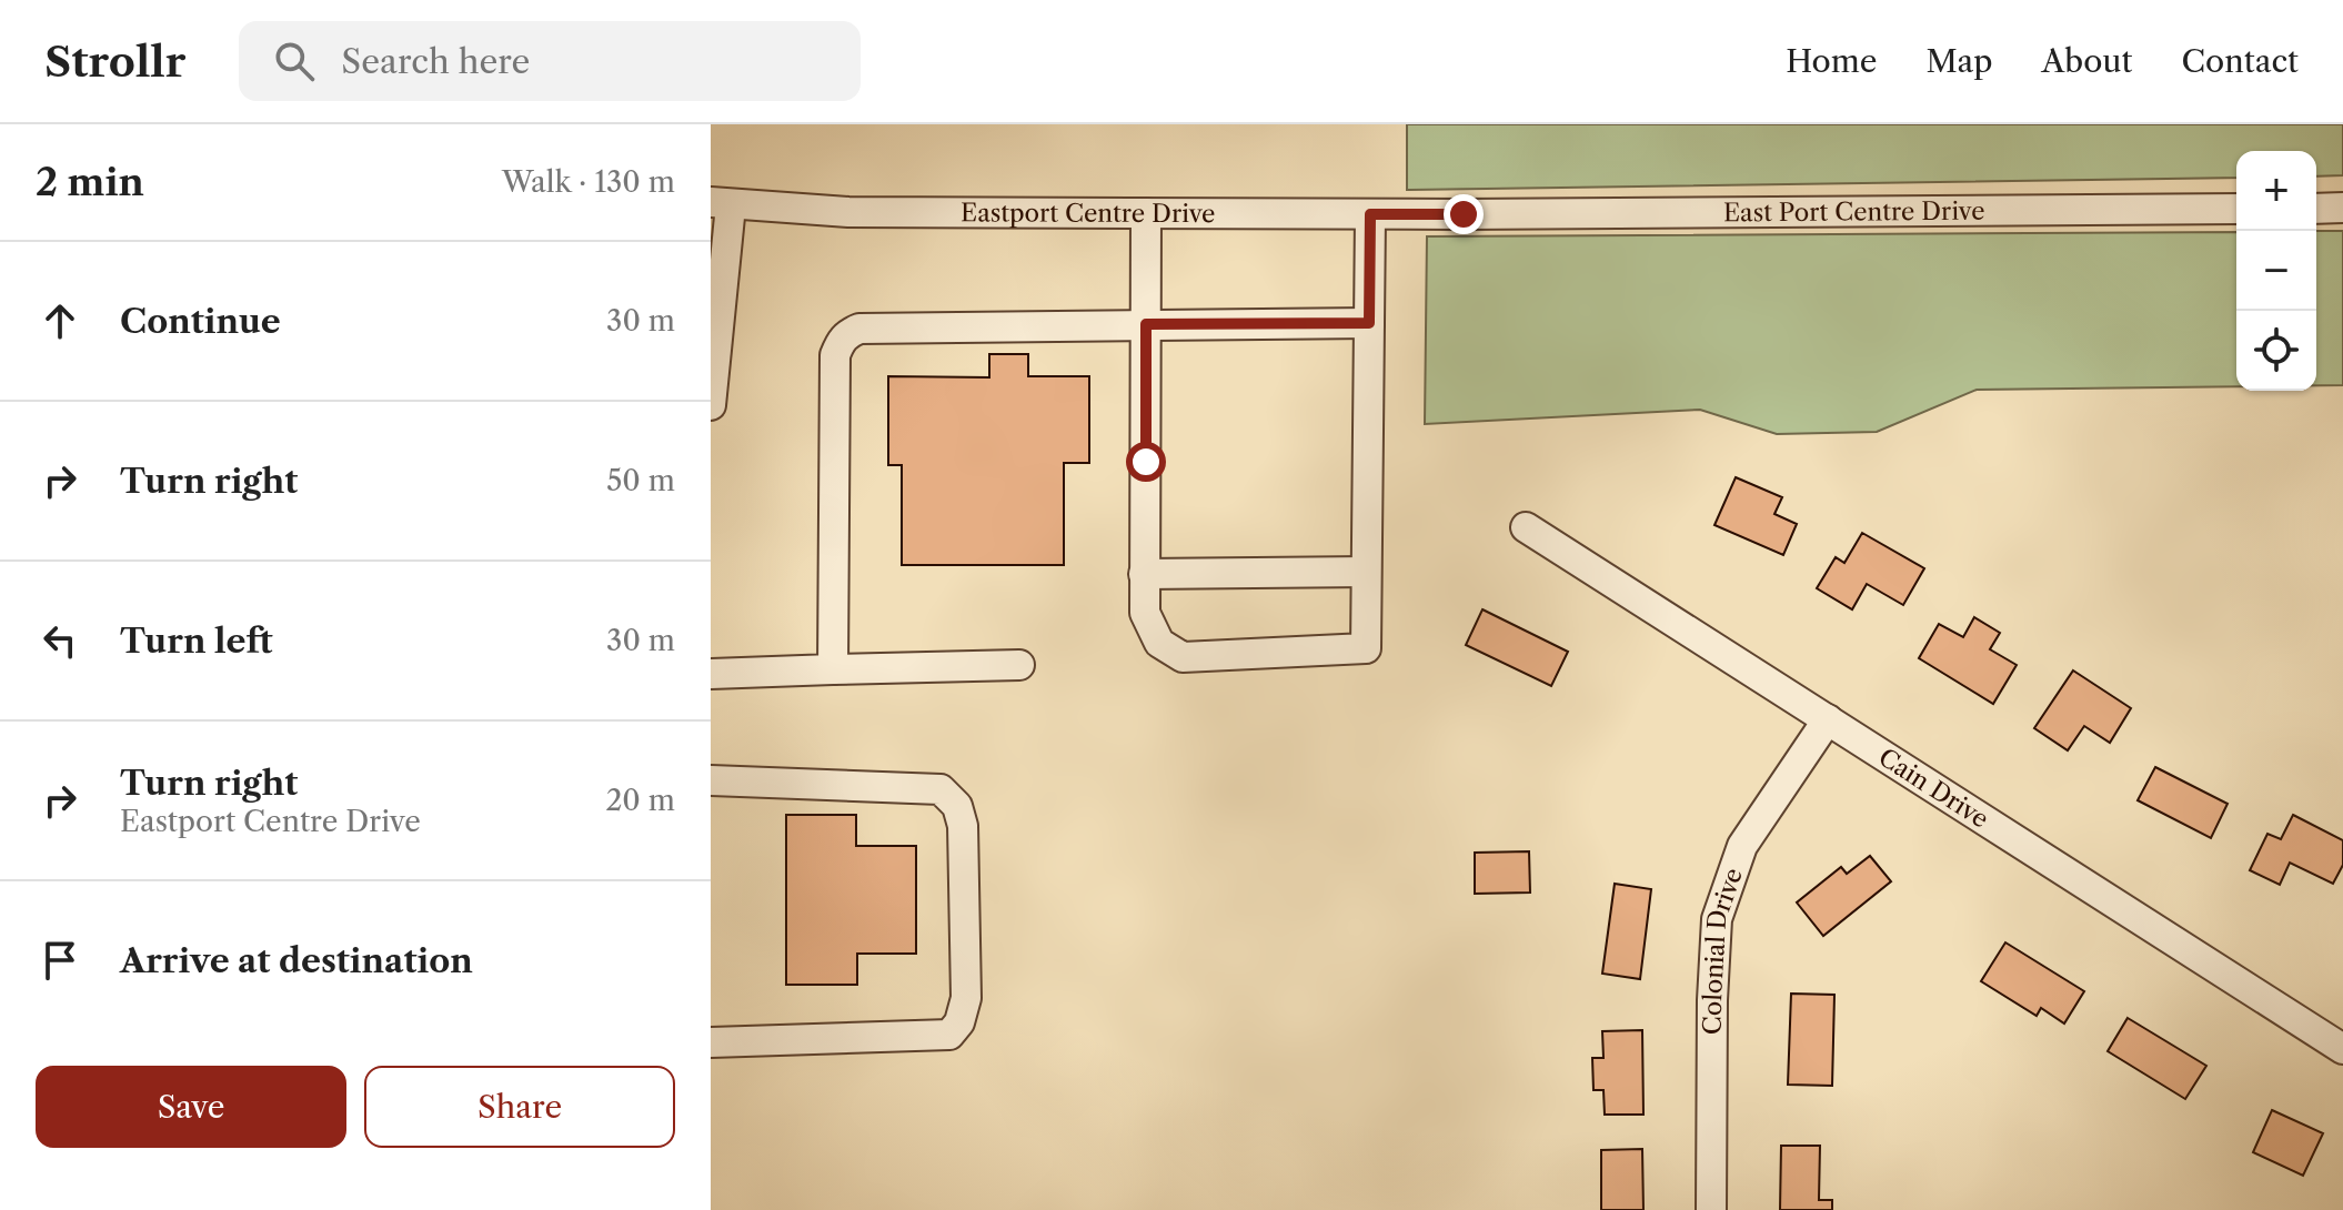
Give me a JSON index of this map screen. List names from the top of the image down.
{
  "streets": {
    "street": [
      "East Port Centre Drive",
      "Eastport Centre Drive",
      "Cain Drive",
      "Colonial Drive"
    ]
  },
  "crossings": [
    ["East Port Centre Drive", "Eastport Centre Drive"],
    ["Cain Drive", "Colonial Drive"]
  ],
  "page": {
    "header": "Strollr",
    "search": "Search here",
    "nav": [
      "Home",
      "Map",
      "About",
      "Contact"
    ],
    "heading": ["2 min", "Walk · 130 m"],
    "map_buttons": ["+", "−"],
    "list": [
      ["Continue", "30 m"],
      ["Turn right", "50 m"],
      ["Turn left", "30 m"],
      ["Turn right", "Eastport Centre Drive", "20 m"],
      "Arrive at destination"
    ],
    "buttons": ["Save", "Share"]
  }
}
